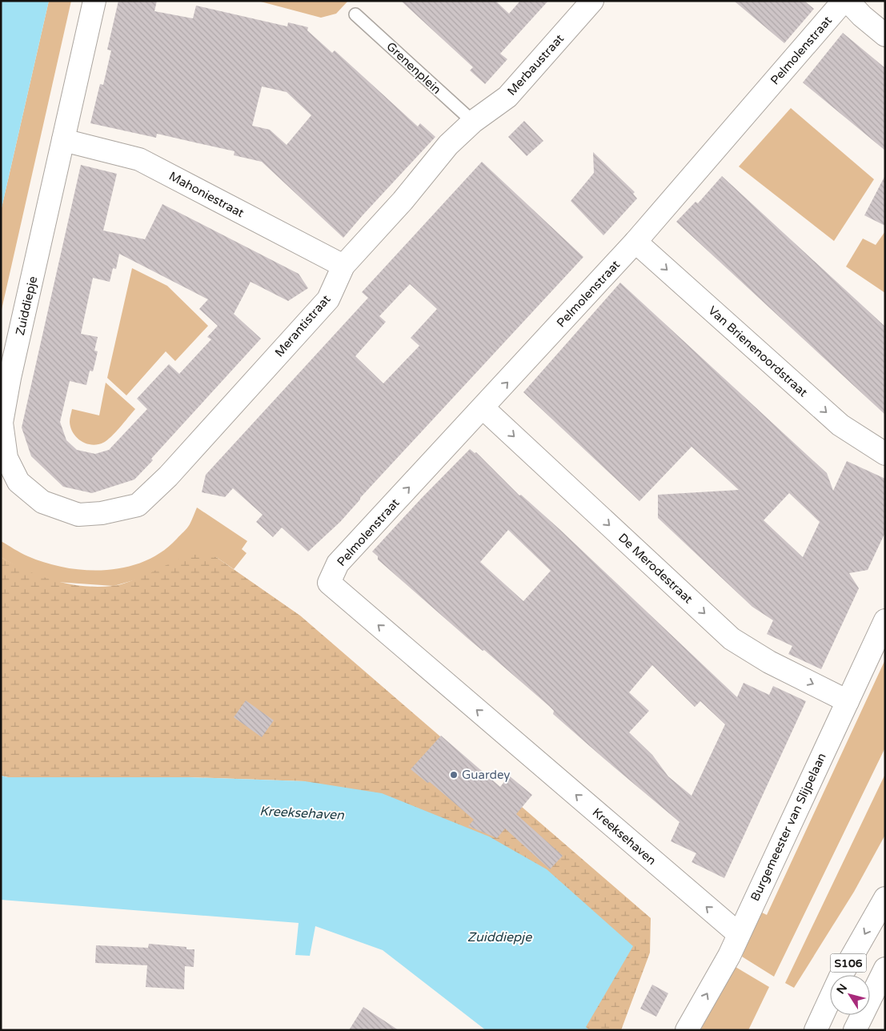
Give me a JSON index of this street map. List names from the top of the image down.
{
  "streets": {
    "main road": [
      "Pelmolenstraat",
      "Merbaustraat",
      "Mahoniestraat",
      "Zuiddiepje",
      "Merantistraat",
      "Van Brienenoordstraat",
      "De Merodestraat",
      "Burgemeester van Slijpelaan",
      "Kreeksehaven",
      "S106"
    ],
    "lane": ["Grenenplein"]
  },
  "crossings": [
    ["Pelmolenstraat", "Van Brienenoordstraat"],
    ["Pelmolenstraat", "De Merodestraat"],
    ["Pelmolenstraat", "Kreeksehaven"],
    ["Merbaustraat", "Grenenplein"],
    ["Merbaustraat", "Merantistraat"],
    ["Grenenplein", "Merantistraat"],
    ["Mahoniestraat", "Zuiddiepje"],
    ["Mahoniestraat", "Merantistraat"],
    ["Zuiddiepje", "Merantistraat"],
    ["De Merodestraat", "Burgemeester van Slijpelaan"],
    ["Burgemeester van Slijpelaan", "Kreeksehaven"]
  ],
  "one_way": [
    "Pelmolenstraat",
    "Van Brienenoordstraat",
    "De Merodestraat",
    "Kreeksehaven"
  ],
  "water": ["Kreeksehaven", "Zuiddiepje"],
  "places": ["Guardey"],
  "north": "top left"
}
